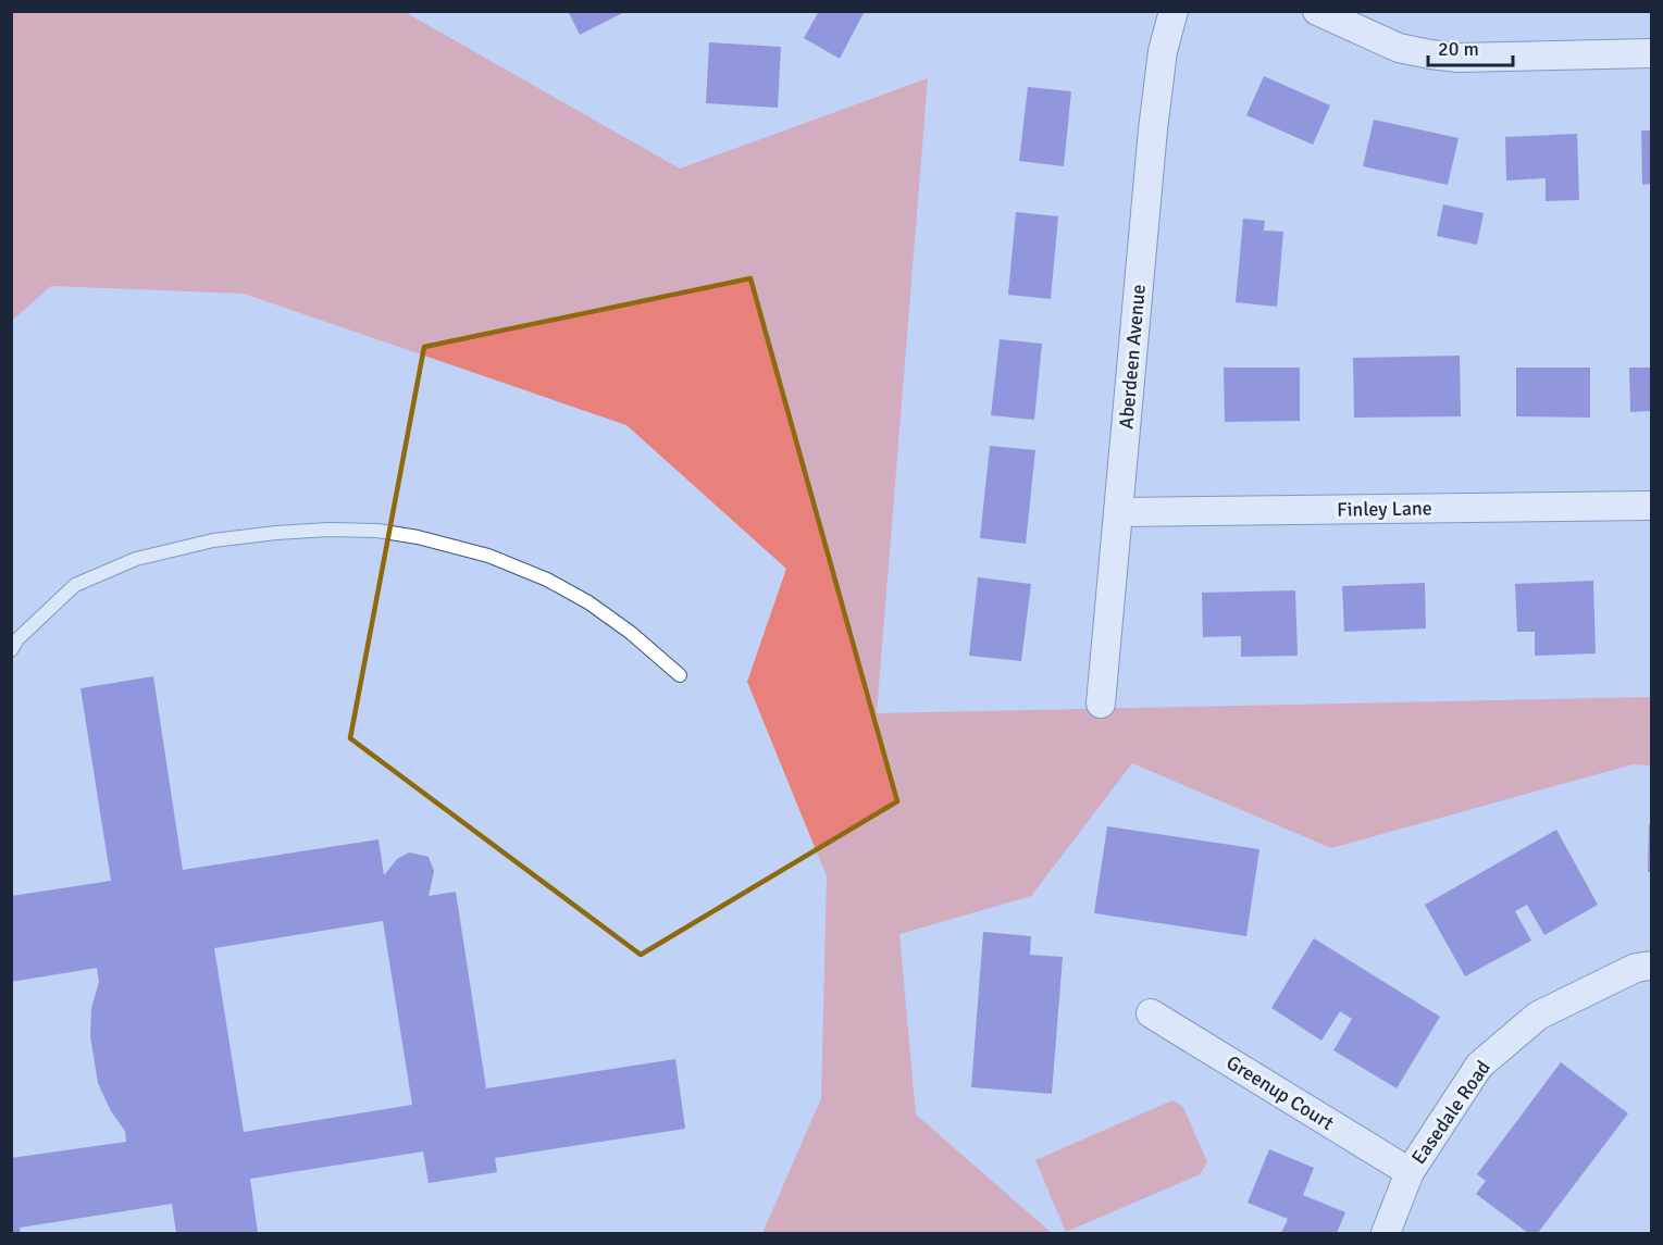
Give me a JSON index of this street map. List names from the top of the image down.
{
  "streets": {
    "street": [
      "Aberdeen Avenue",
      "Finley Lane",
      "Greenup Court",
      "Easedale Road"
    ]
  },
  "crossings": [
    ["Aberdeen Avenue", "Finley Lane"],
    ["Greenup Court", "Easedale Road"]
  ],
  "scale_bar": "20 m"
}
